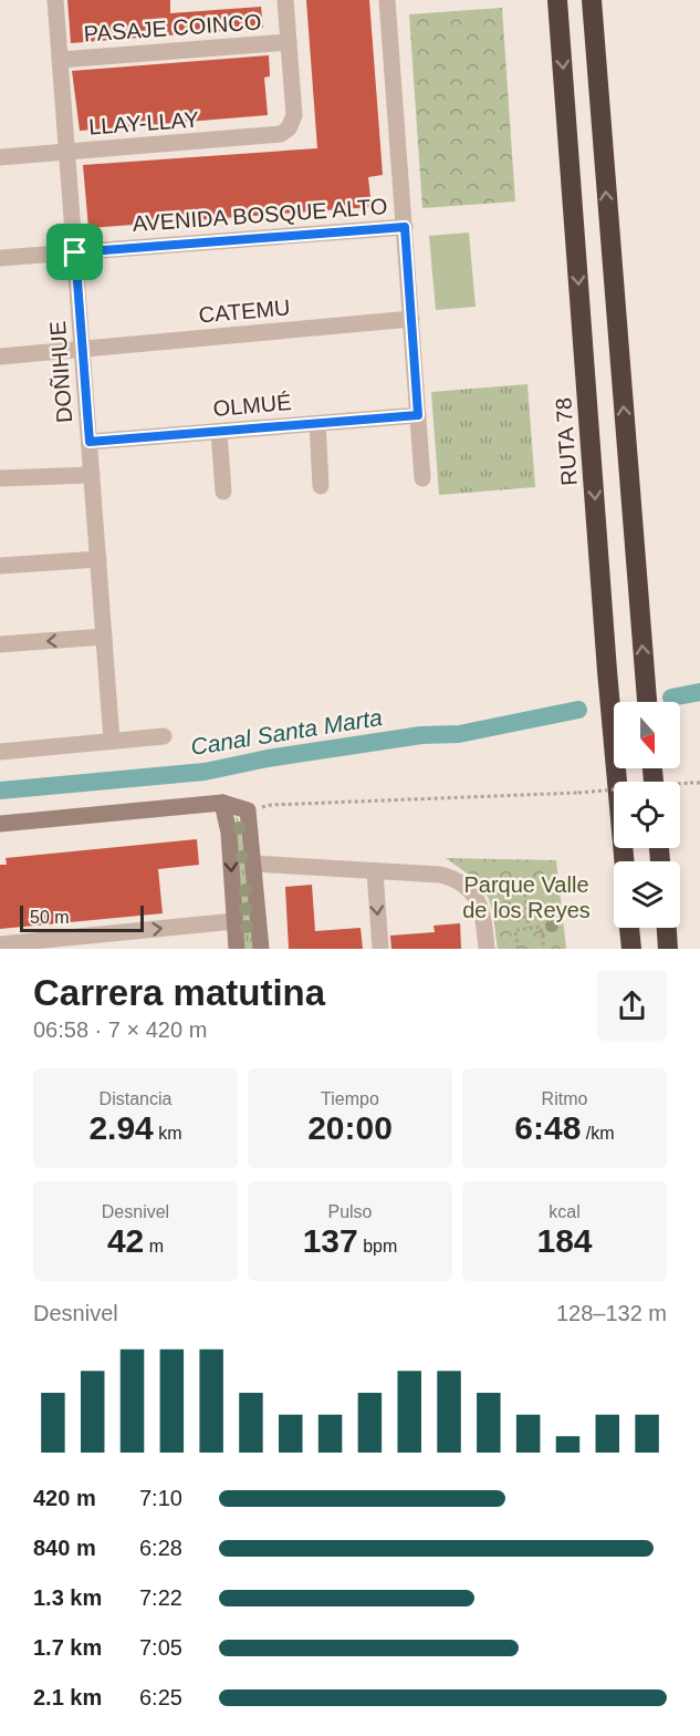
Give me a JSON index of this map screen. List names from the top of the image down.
{
  "streets": {
    "highway": ["RUTA 78"],
    "street": [
      "PASAJE COINCO",
      "LLAY-LLAY",
      "AVENIDA BOSQUE ALTO",
      "CATEMU",
      "DOÑIHUE",
      "OLMUÉ"
    ]
  },
  "crossings": [
    ["PASAJE COINCO", "LLAY-LLAY"],
    ["PASAJE COINCO", "DOÑIHUE"],
    ["LLAY-LLAY", "DOÑIHUE"],
    ["AVENIDA BOSQUE ALTO", "DOÑIHUE"],
    ["CATEMU", "DOÑIHUE"],
    ["DOÑIHUE", "OLMUÉ"]
  ],
  "water": ["Canal Santa Marta"],
  "parks": ["Parque Valle de los Reyes"],
  "scale_bar": "50 m",
  "north": "bottom",
  "page": {
    "scale": "50 m",
    "heading": ["Carrera matutina", "06:58 · 7 × 420 m"],
    "stats": [
      ["Distancia", "2.94 km"],
      ["Tiempo", "20:00"],
      ["Ritmo", "6:48 /km"],
      ["Desnivel", "42 m"],
      ["Pulso", "137 bpm"],
      ["kcal", "184"]
    ],
    "chart": ["Desnivel", "128–132 m"],
    "list": [
      {
        "name": "420 m",
        "note": "7:10"
      },
      {
        "name": "840 m",
        "note": "6:28"
      },
      {
        "name": "1.3 km",
        "note": "7:22"
      },
      {
        "name": "1.7 km",
        "note": "7:05"
      },
      {
        "name": "2.1 km",
        "note": "6:25"
      }
    ]
  }
}
